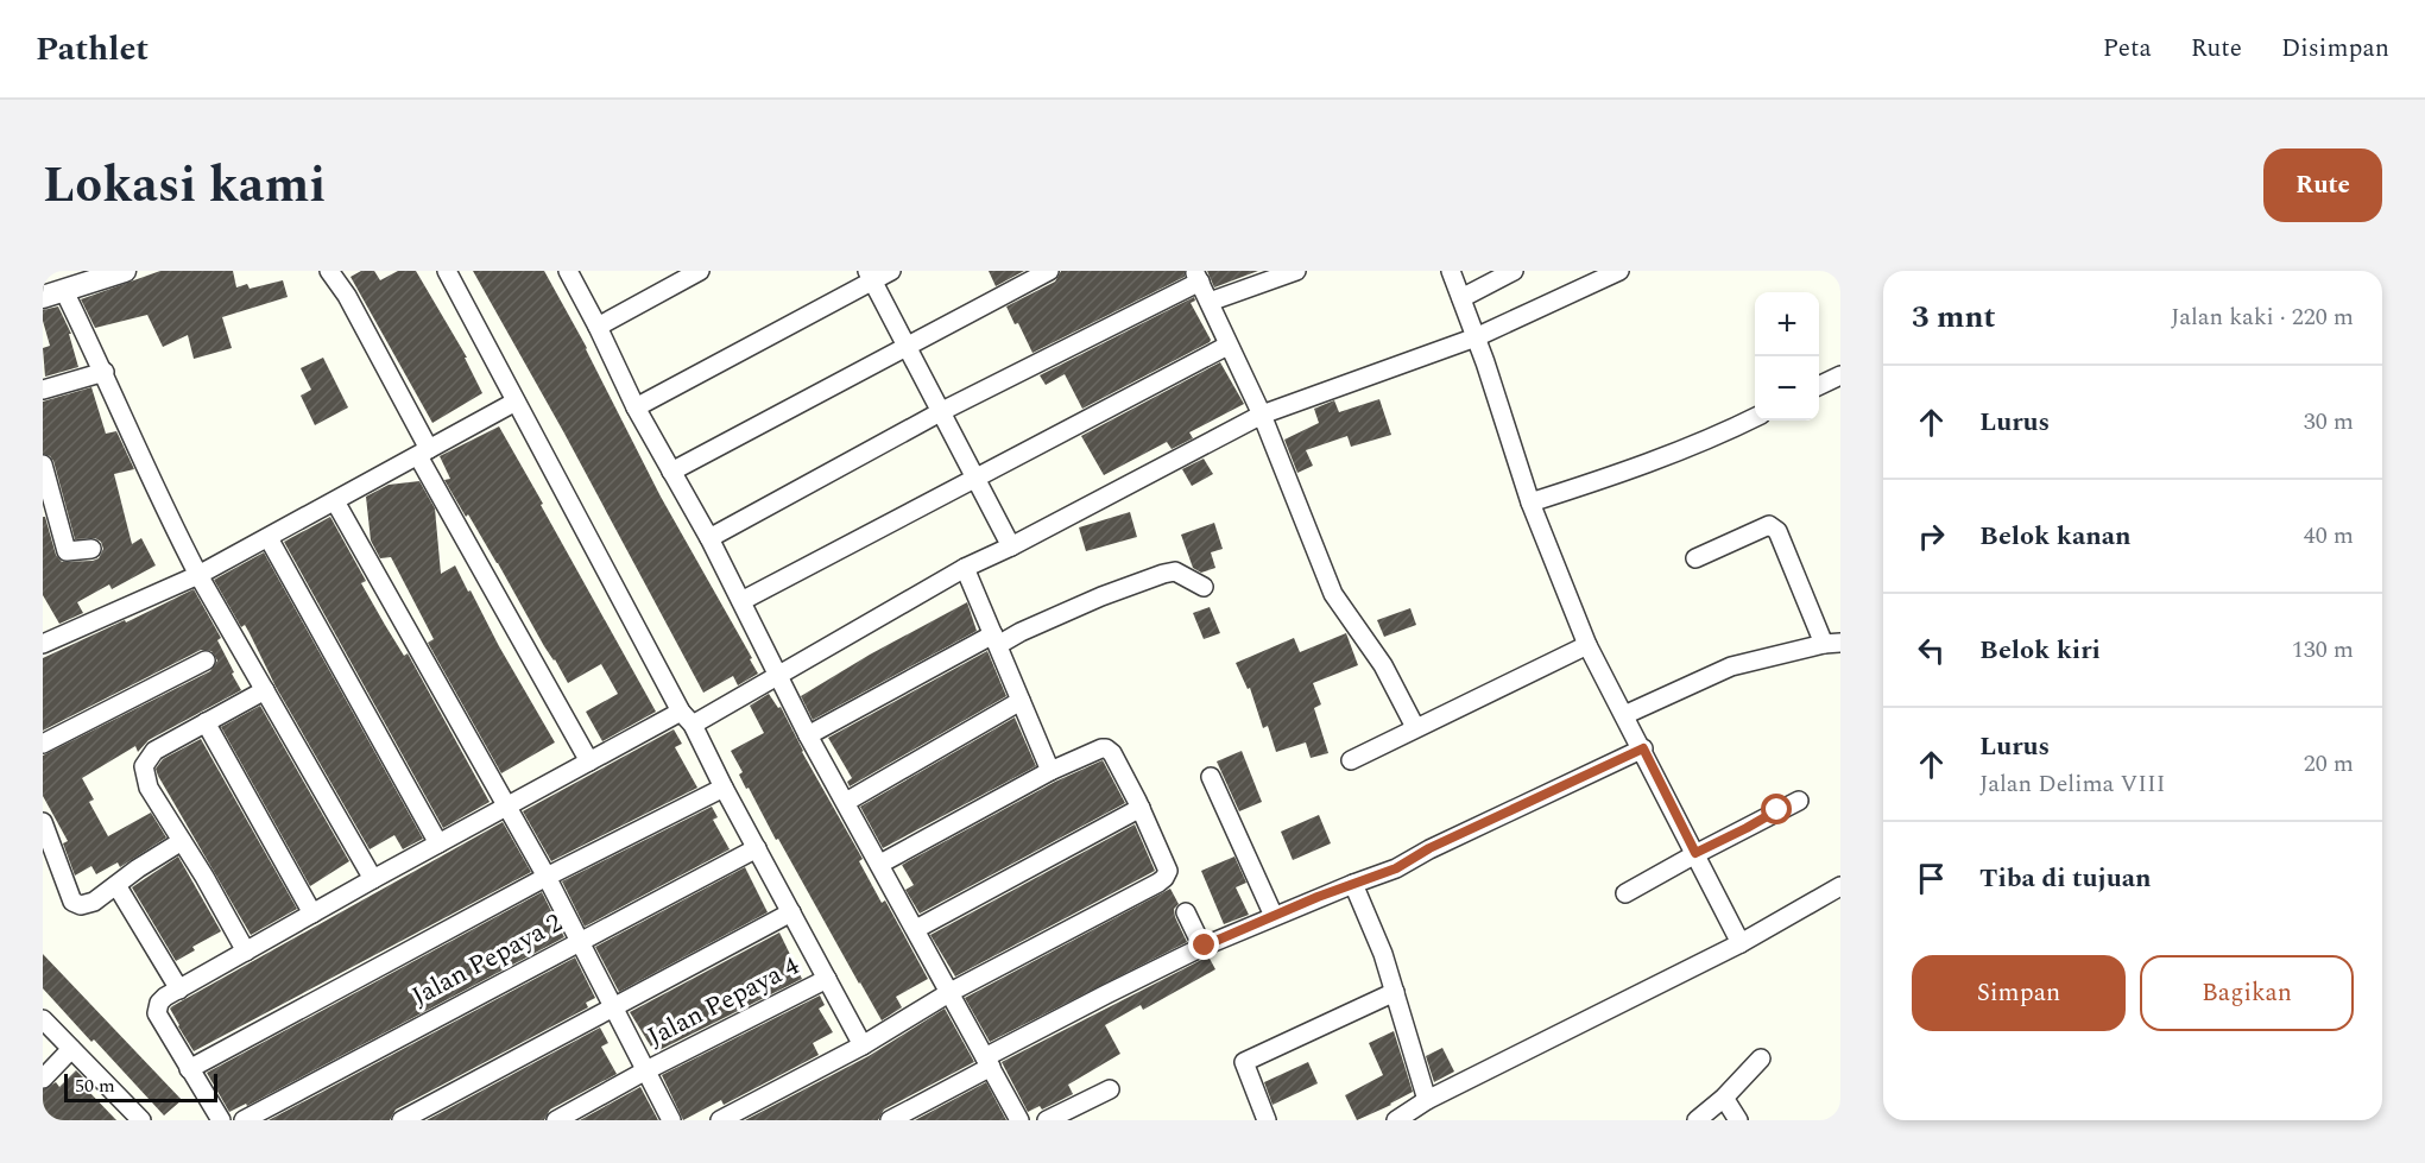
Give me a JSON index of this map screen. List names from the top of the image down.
{
  "streets": {
    "street": ["Jalan Pepaya 2", "Jalan Pepaya 4"]
  },
  "scale_bar": "50 m",
  "page": {
    "header": "Pathlet",
    "nav": ["Peta", "Rute", "Disimpan"],
    "title": "Lokasi kami",
    "buttons": [
      "Rute",
      ["Simpan", "Bagikan"]
    ],
    "heading": ["3 mnt", "Jalan kaki · 220 m"],
    "map_buttons": ["+", "−"],
    "list": [
      ["Lurus", "30 m"],
      ["Belok kanan", "40 m"],
      ["Belok kiri", "130 m"],
      ["Lurus", "Jalan Delima VIII", "20 m"],
      "Tiba di tujuan"
    ],
    "scale": "50 m"
  }
}
